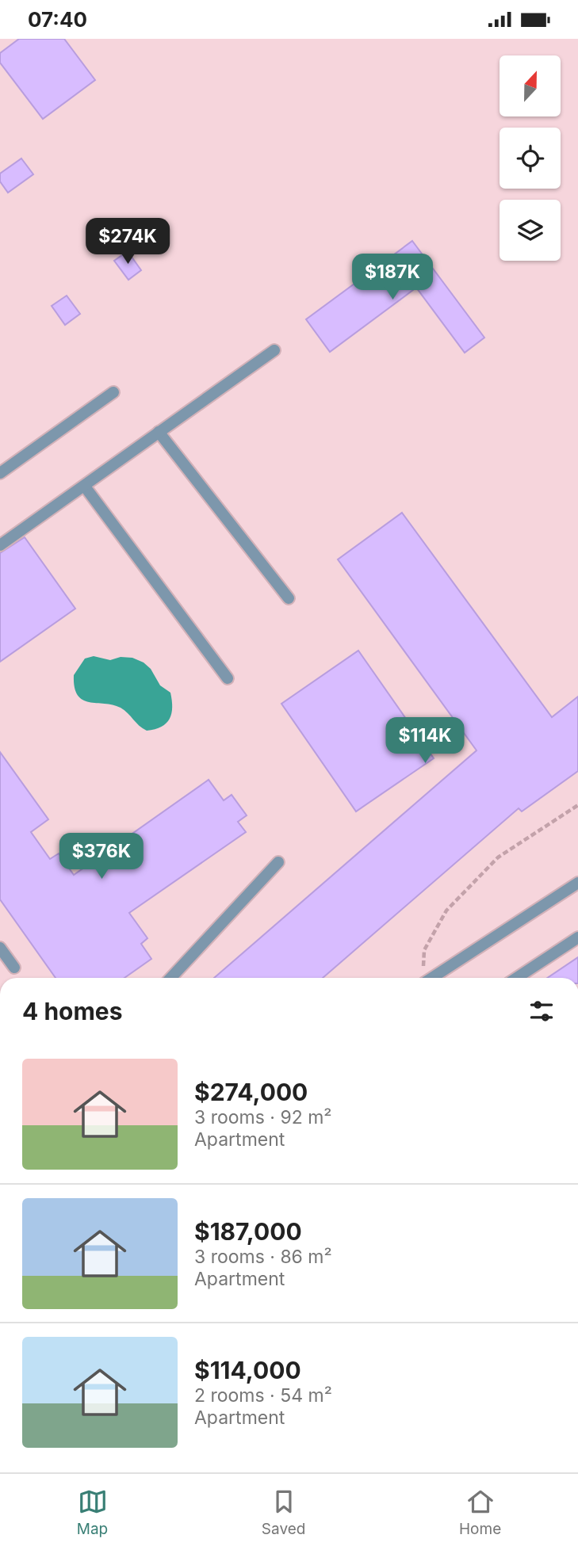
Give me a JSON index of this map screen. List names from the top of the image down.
{
  "north": "top",
  "page": {
    "status": "07:40",
    "price": [
      "$274K",
      "$187K",
      "$114K",
      "$376K"
    ],
    "heading": "4 homes",
    "list": [
      {
        "name": "$274,000",
        "note": "3 rooms · 92 m² · Apartment"
      },
      {
        "name": "$187,000",
        "note": "3 rooms · 86 m² · Apartment"
      },
      {
        "name": "$114,000",
        "note": "2 rooms · 54 m² · Apartment"
      }
    ],
    "tabs": ["Map", "Saved", "Home"]
  }
}
